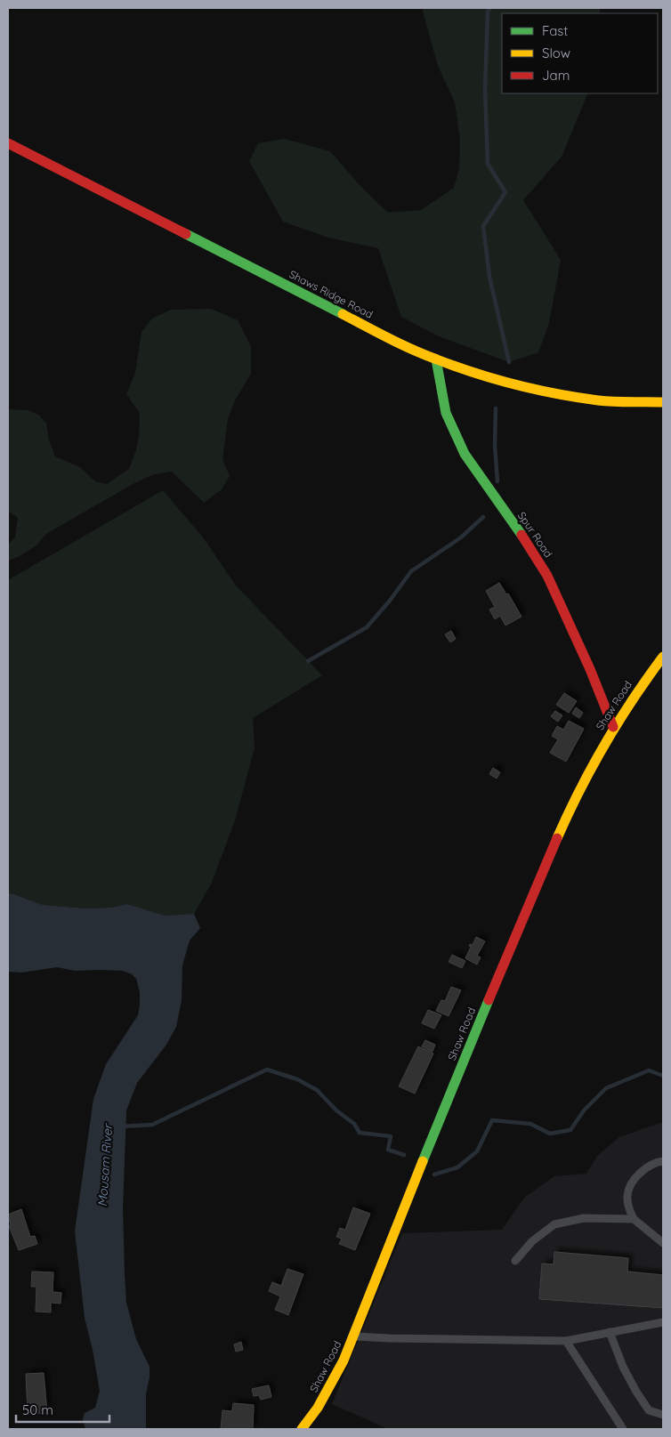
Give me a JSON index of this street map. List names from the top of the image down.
{
  "streets": {
    "street": ["Shaws Ridge Road", "Spur Road", "Shaw Road"]
  },
  "crossings": [
    ["Shaws Ridge Road", "Spur Road"],
    ["Spur Road", "Shaw Road"]
  ],
  "water": ["Mousam River"],
  "legend": ["Fast", "Slow", "Jam"],
  "scale_bar": "50 m"
}
